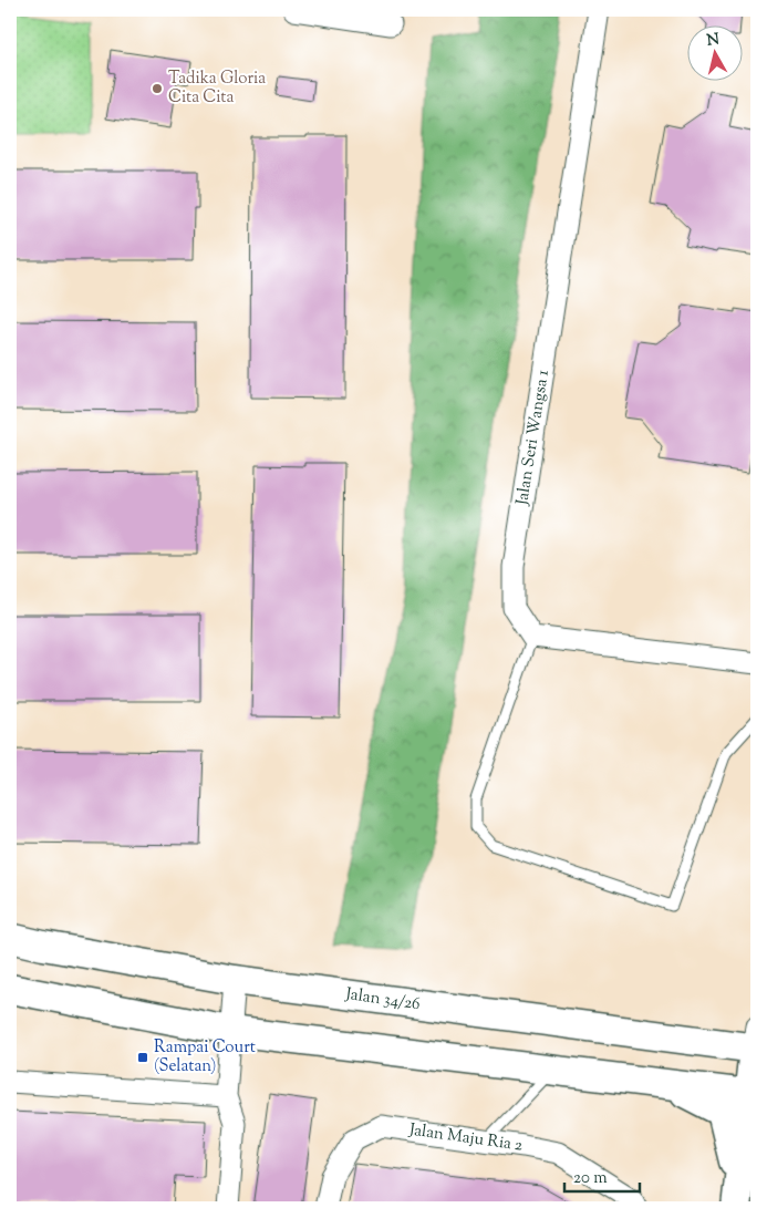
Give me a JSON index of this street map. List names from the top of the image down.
{
  "streets": {
    "main road": ["Jalan 34/26"],
    "street": ["Jalan Seri Wangsa 1", "Jalan Maju Ria 2"]
  },
  "places": {
    "other": ["Tadika Gloria Cita Cita"],
    "transit": ["Rampai Court (Selatan)"]
  },
  "scale_bar": "20 m",
  "north": "top"
}
